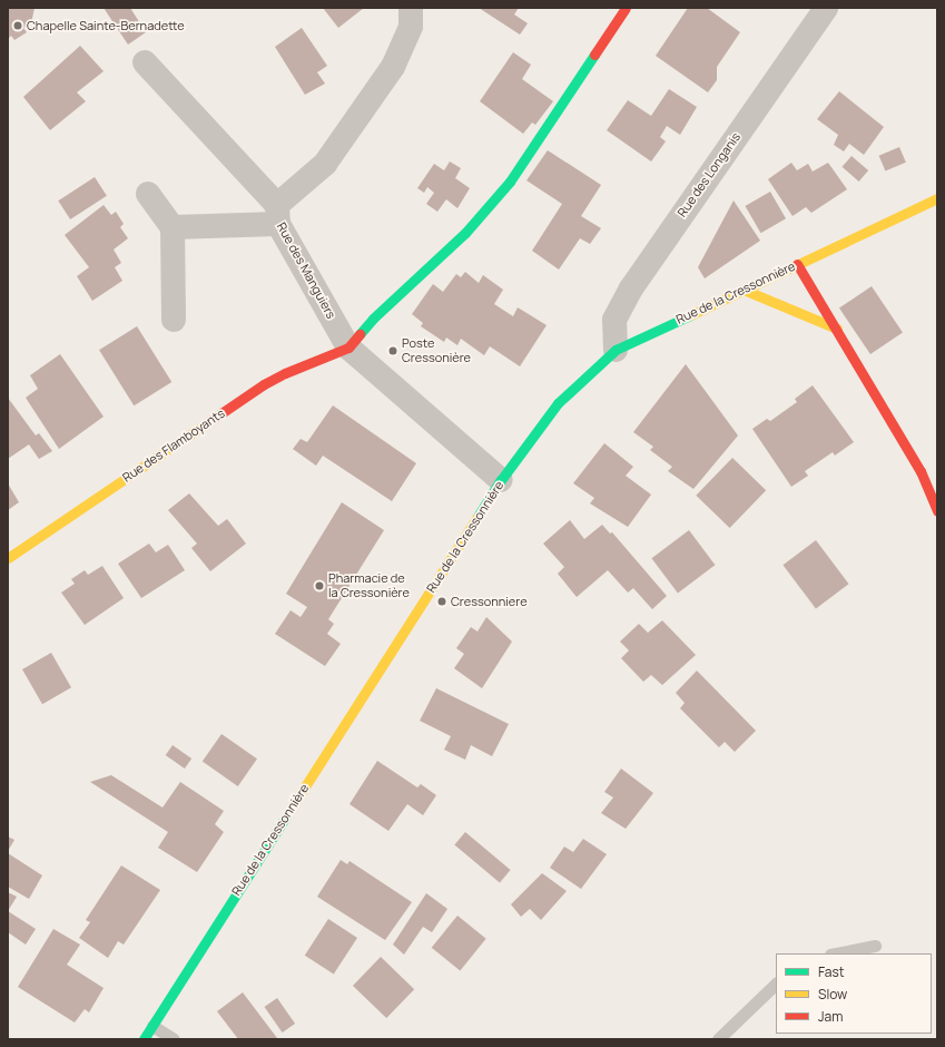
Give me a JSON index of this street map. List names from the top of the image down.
{
  "streets": {
    "main road": ["Rue de la Cressonnière", "Rue des Flamboyants"],
    "street": ["Rue des Longanis", "Rue des Manguiers"]
  },
  "crossings": [
    ["Rue des Longanis", "Rue de la Cressonnière"],
    ["Rue des Manguiers", "Rue de la Cressonnière"],
    ["Rue des Manguiers", "Rue des Flamboyants"]
  ],
  "places": [
    "Chapelle Sainte-Bernadette",
    "Poste Cressonière",
    "Pharmacie de la Cressonière",
    "Cressonniere"
  ],
  "legend": ["Fast", "Slow", "Jam"]
}
